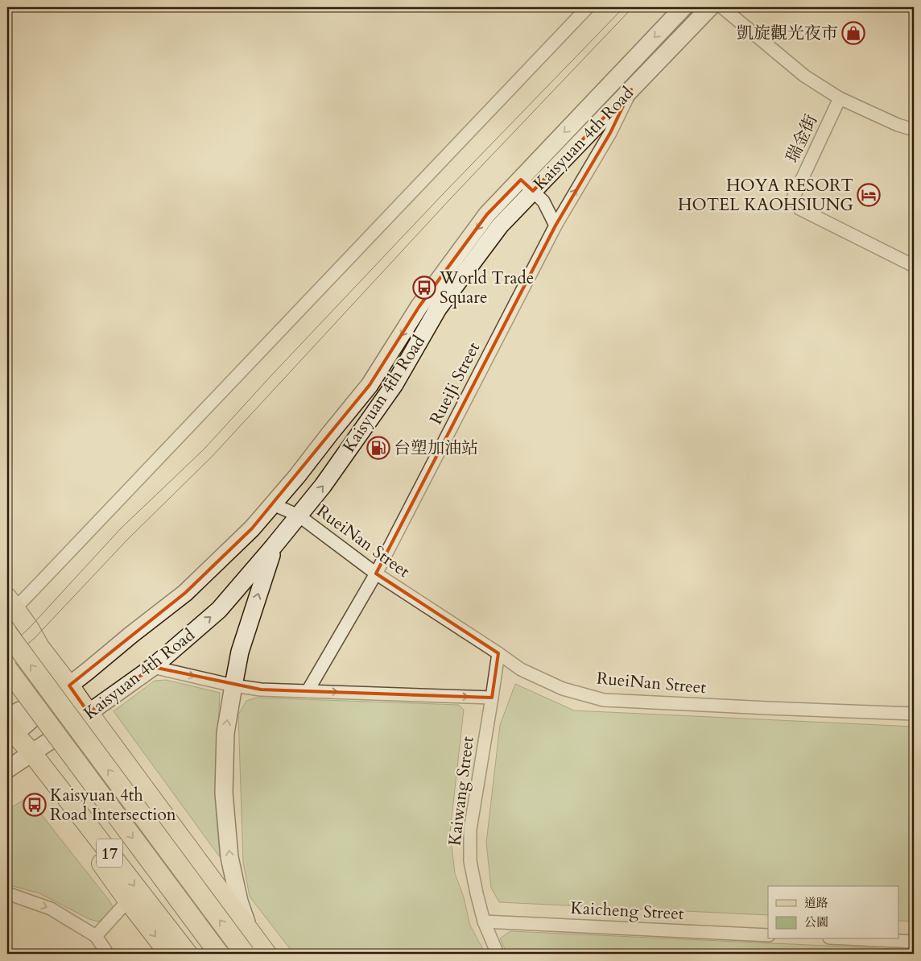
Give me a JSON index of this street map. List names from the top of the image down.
{
  "streets": {
    "main road": ["17"],
    "street": [
      "Kaisyuan 4th Road",
      "瑞金街",
      "RueiJi Street",
      "RueiNan Street",
      "Kaiwang Street",
      "Kaicheng Street"
    ]
  },
  "crossings": [
    ["Kaisyuan 4th Road", "RueiNan Street"],
    ["Kaisyuan 4th Road", "17"],
    ["RueiJi Street", "RueiNan Street"],
    ["RueiNan Street", "Kaiwang Street"],
    ["Kaiwang Street", "Kaicheng Street"]
  ],
  "places": {
    "shop": ["凱旋觀光夜市"],
    "hotel": ["HOYA RESORT HOTEL KAOHSIUNG"],
    "bus stop": ["World Trade Square", "Kaisyuan 4th Road Intersection"],
    "fuel station": ["台塑加油站"]
  },
  "legend": ["道路", "公園"]
}
